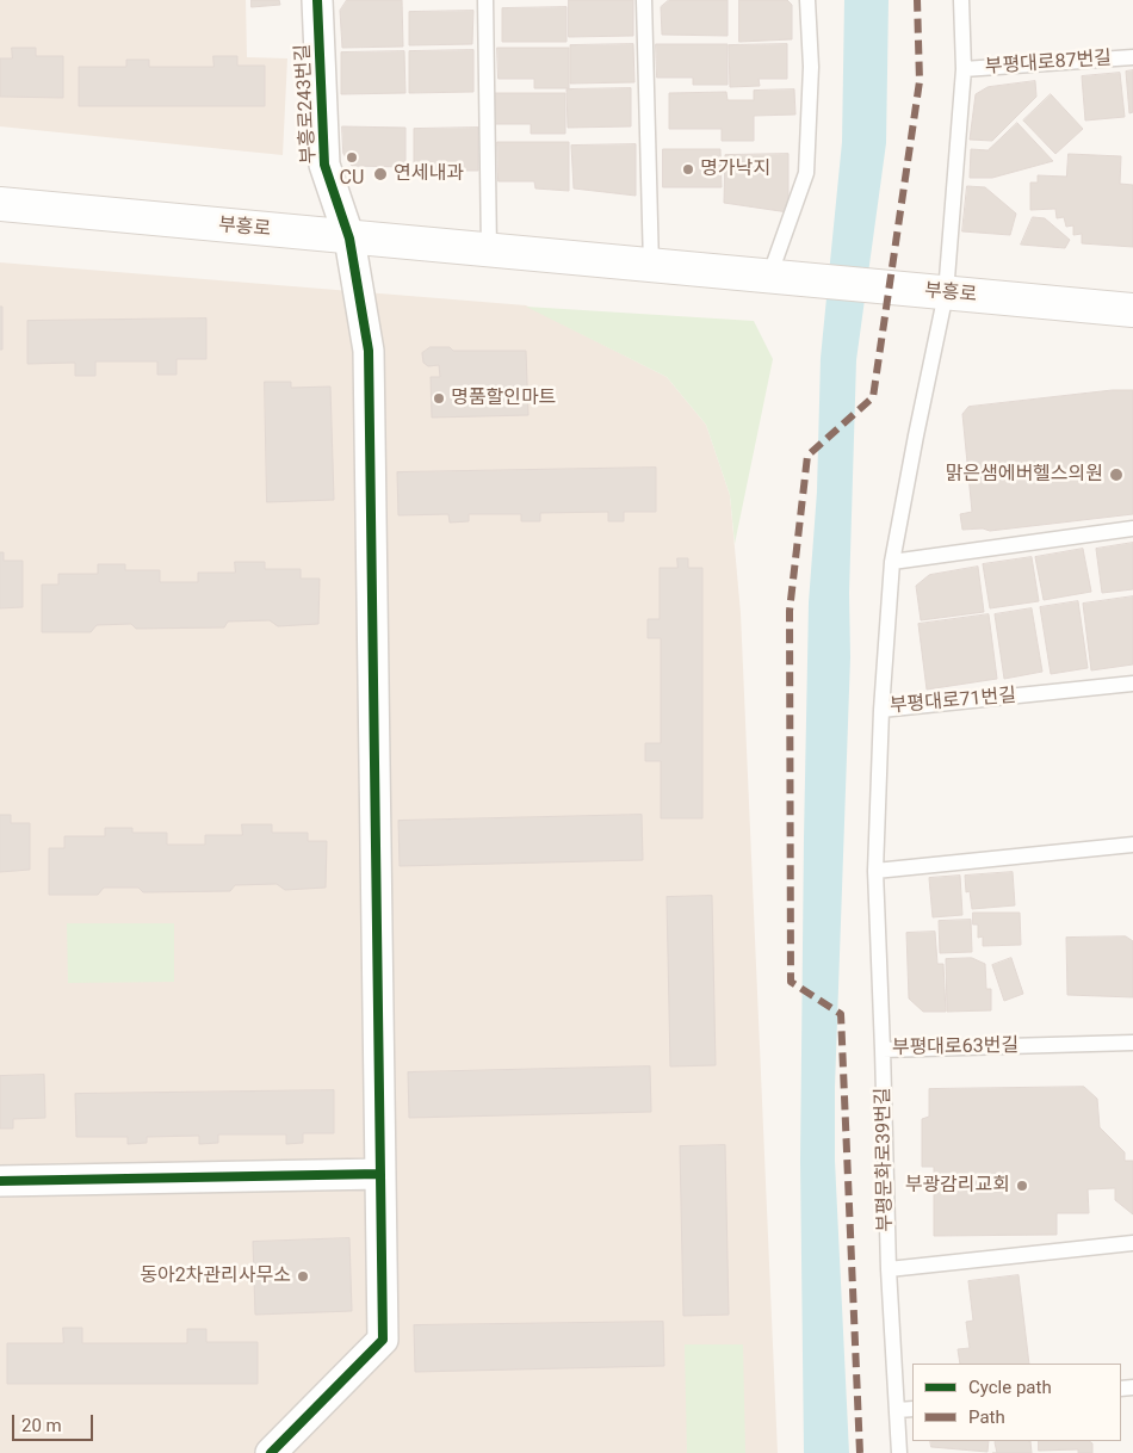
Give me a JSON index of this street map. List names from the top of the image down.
{
  "streets": {
    "main road": ["부흥로"],
    "street": ["부흥로243번길"],
    "lane": [
      "부평대로87번길",
      "부평대로71번길",
      "부평대로63번길",
      "부평문화로39번길"
    ]
  },
  "crossings": [
    ["부평대로87번길", "부평대로71번길"],
    ["부흥로243번길", "부흥로"],
    ["부흥로", "부평대로71번길"],
    ["부평대로71번길", "부평대로63번길"],
    ["부평대로63번길", "부평문화로39번길"]
  ],
  "places": [
    "CU",
    "명가낙지",
    "연세내과",
    "명품할인마트",
    "맑은샘에버헬스의원",
    "부광감리교회",
    "동아2차관리사무소"
  ],
  "legend": ["Cycle path", "Path"],
  "scale_bar": "20 m"
}
